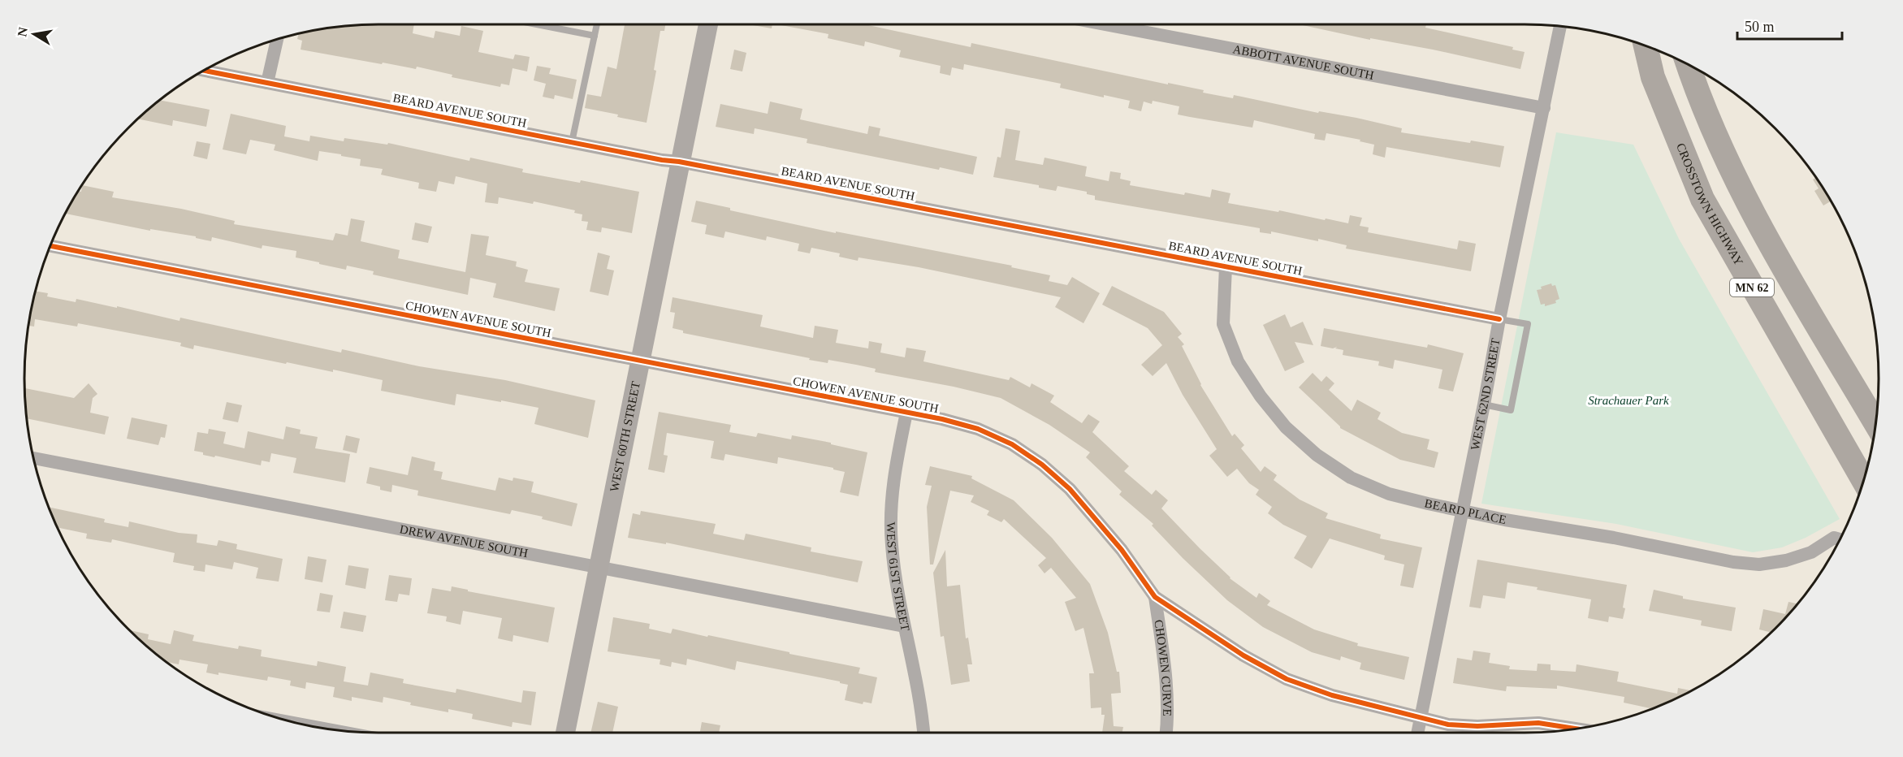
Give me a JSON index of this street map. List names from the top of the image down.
{
  "streets": {
    "highway": ["CROSSTOWN HIGHWAY", "MN 62"],
    "street": [
      "ABBOTT AVENUE SOUTH",
      "BEARD AVENUE SOUTH",
      "CHOWEN AVENUE SOUTH",
      "WEST 62ND STREET",
      "WEST 60TH STREET",
      "BEARD PLACE",
      "DREW AVENUE SOUTH",
      "WEST 61ST STREET",
      "CHOWEN CURVE"
    ]
  },
  "crossings": [
    ["ABBOTT AVENUE SOUTH", "WEST 62ND STREET"],
    ["BEARD AVENUE SOUTH", "WEST 62ND STREET"],
    ["BEARD AVENUE SOUTH", "WEST 60TH STREET"],
    ["BEARD AVENUE SOUTH", "BEARD PLACE"],
    ["CHOWEN AVENUE SOUTH", "WEST 62ND STREET"],
    ["CHOWEN AVENUE SOUTH", "WEST 60TH STREET"],
    ["CHOWEN AVENUE SOUTH", "WEST 61ST STREET"],
    ["CHOWEN AVENUE SOUTH", "CHOWEN CURVE"],
    ["WEST 62ND STREET", "BEARD PLACE"],
    ["WEST 60TH STREET", "DREW AVENUE SOUTH"],
    ["DREW AVENUE SOUTH", "WEST 61ST STREET"]
  ],
  "parks": ["Strachauer Park"],
  "scale_bar": "50 m",
  "north": "left"
}
